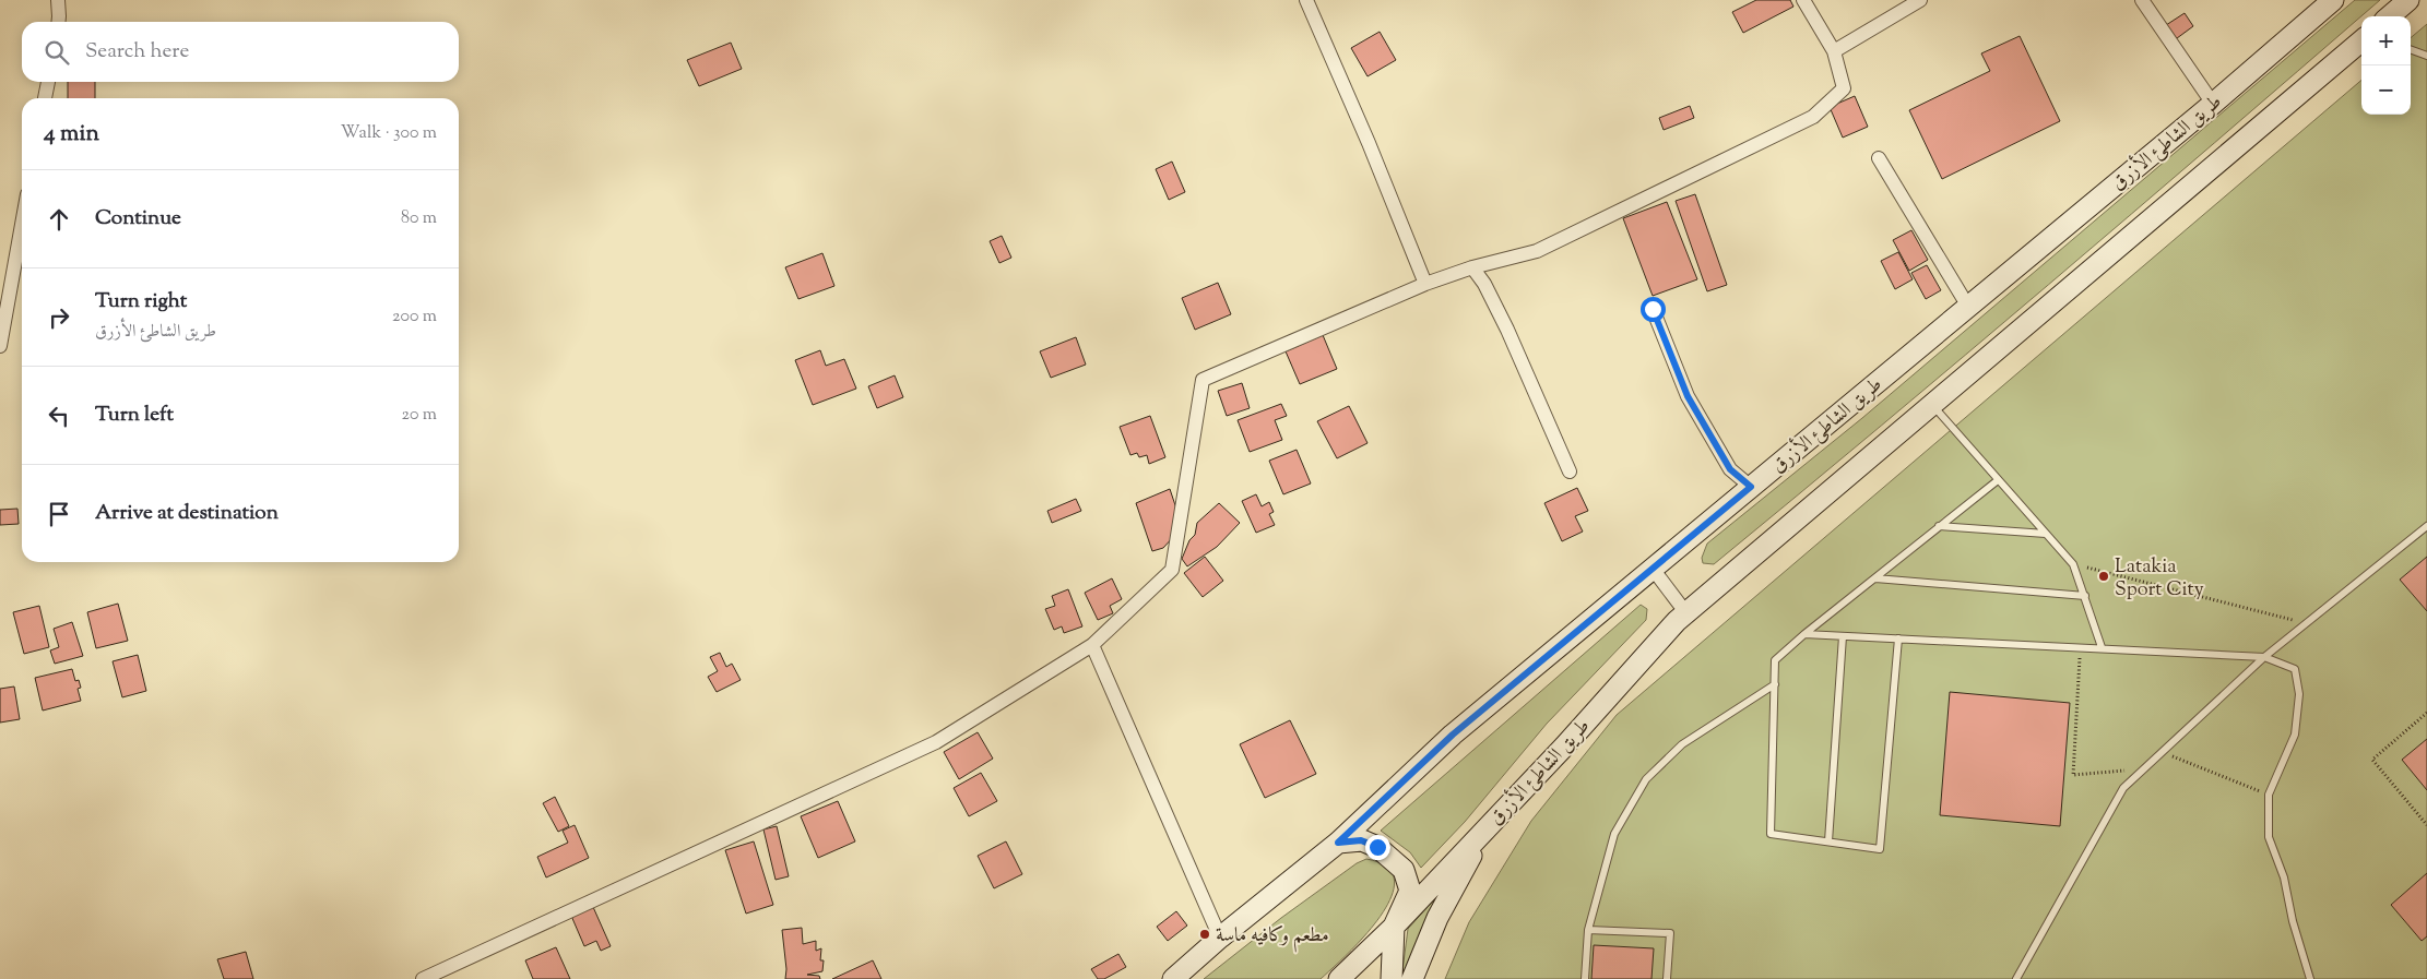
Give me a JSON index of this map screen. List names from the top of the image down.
{
  "streets": {
    "main road": ["طريق الشاطئ الأزرق"]
  },
  "places": ["Latakia Sport City", "مطعم وكافيه ماسة"],
  "page": {
    "map_buttons": ["+", "−"],
    "search": "Search here",
    "heading": ["4 min", "Walk · 300 m"],
    "list": [
      ["Continue", "80 m"],
      ["Turn right", "طريق الشاطئ الأزرق", "200 m"],
      ["Turn left", "20 m"],
      "Arrive at destination"
    ]
  }
}
